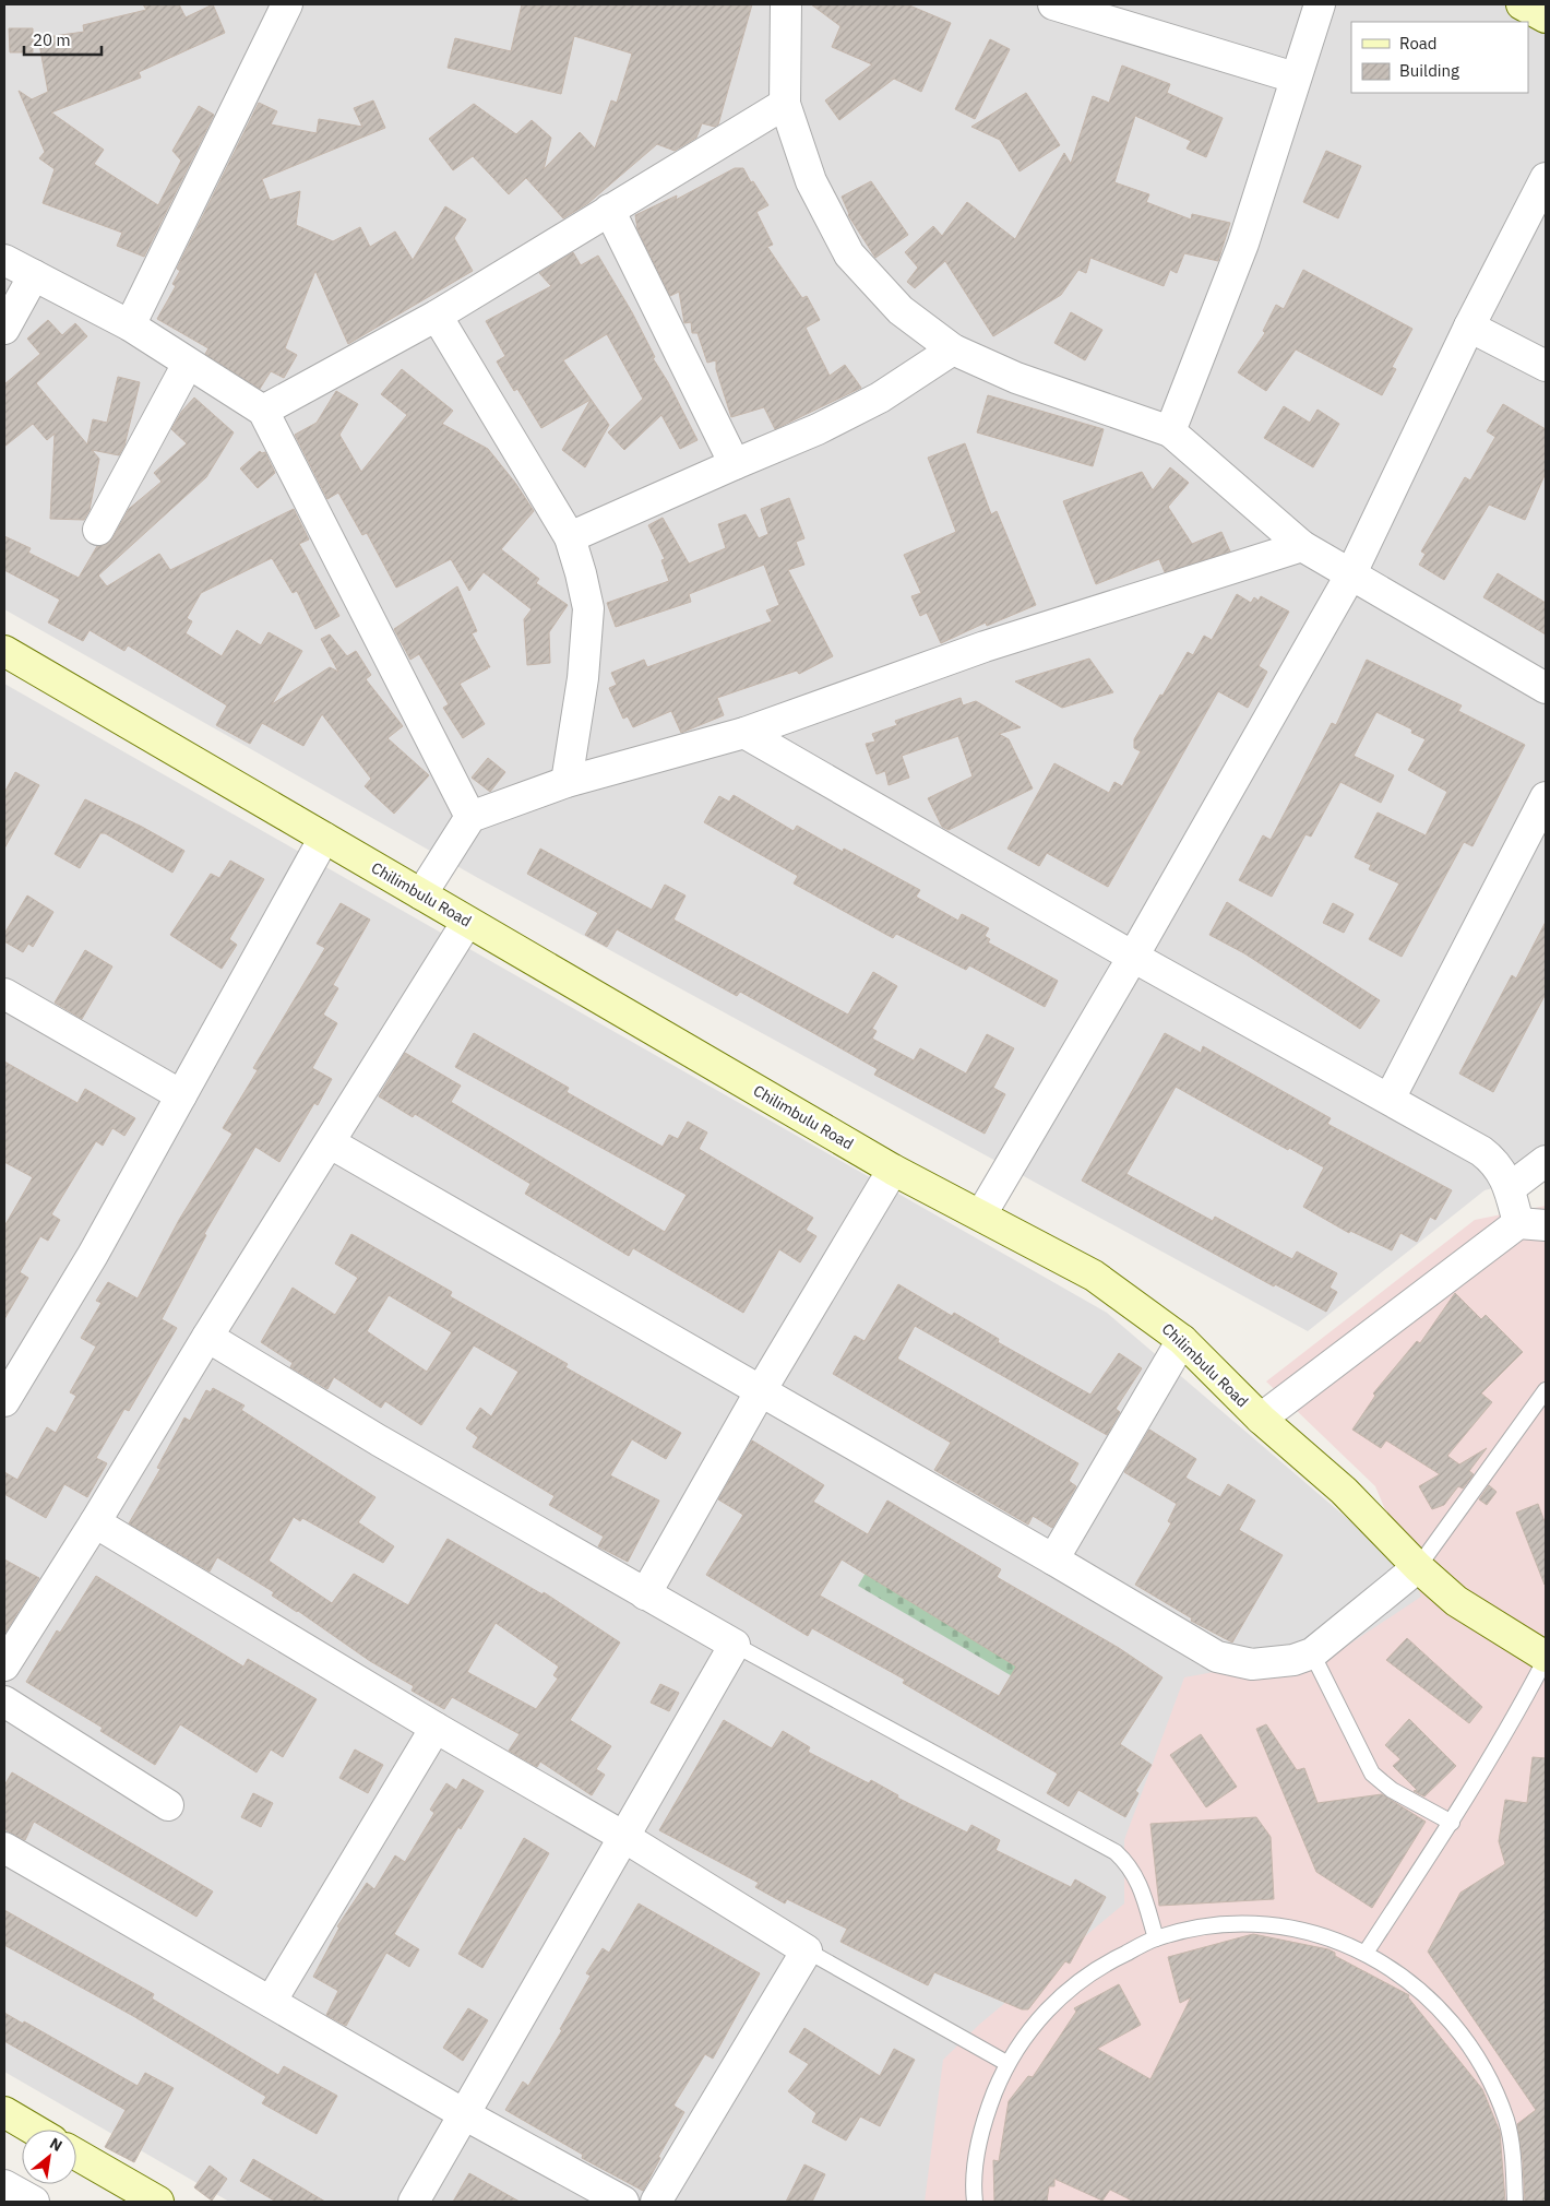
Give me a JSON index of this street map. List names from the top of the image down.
{
  "streets": {
    "main road": ["Chilimbulu Road"]
  },
  "legend": ["Road", "Building"],
  "scale_bar": "20 m",
  "north": "top right"
}
